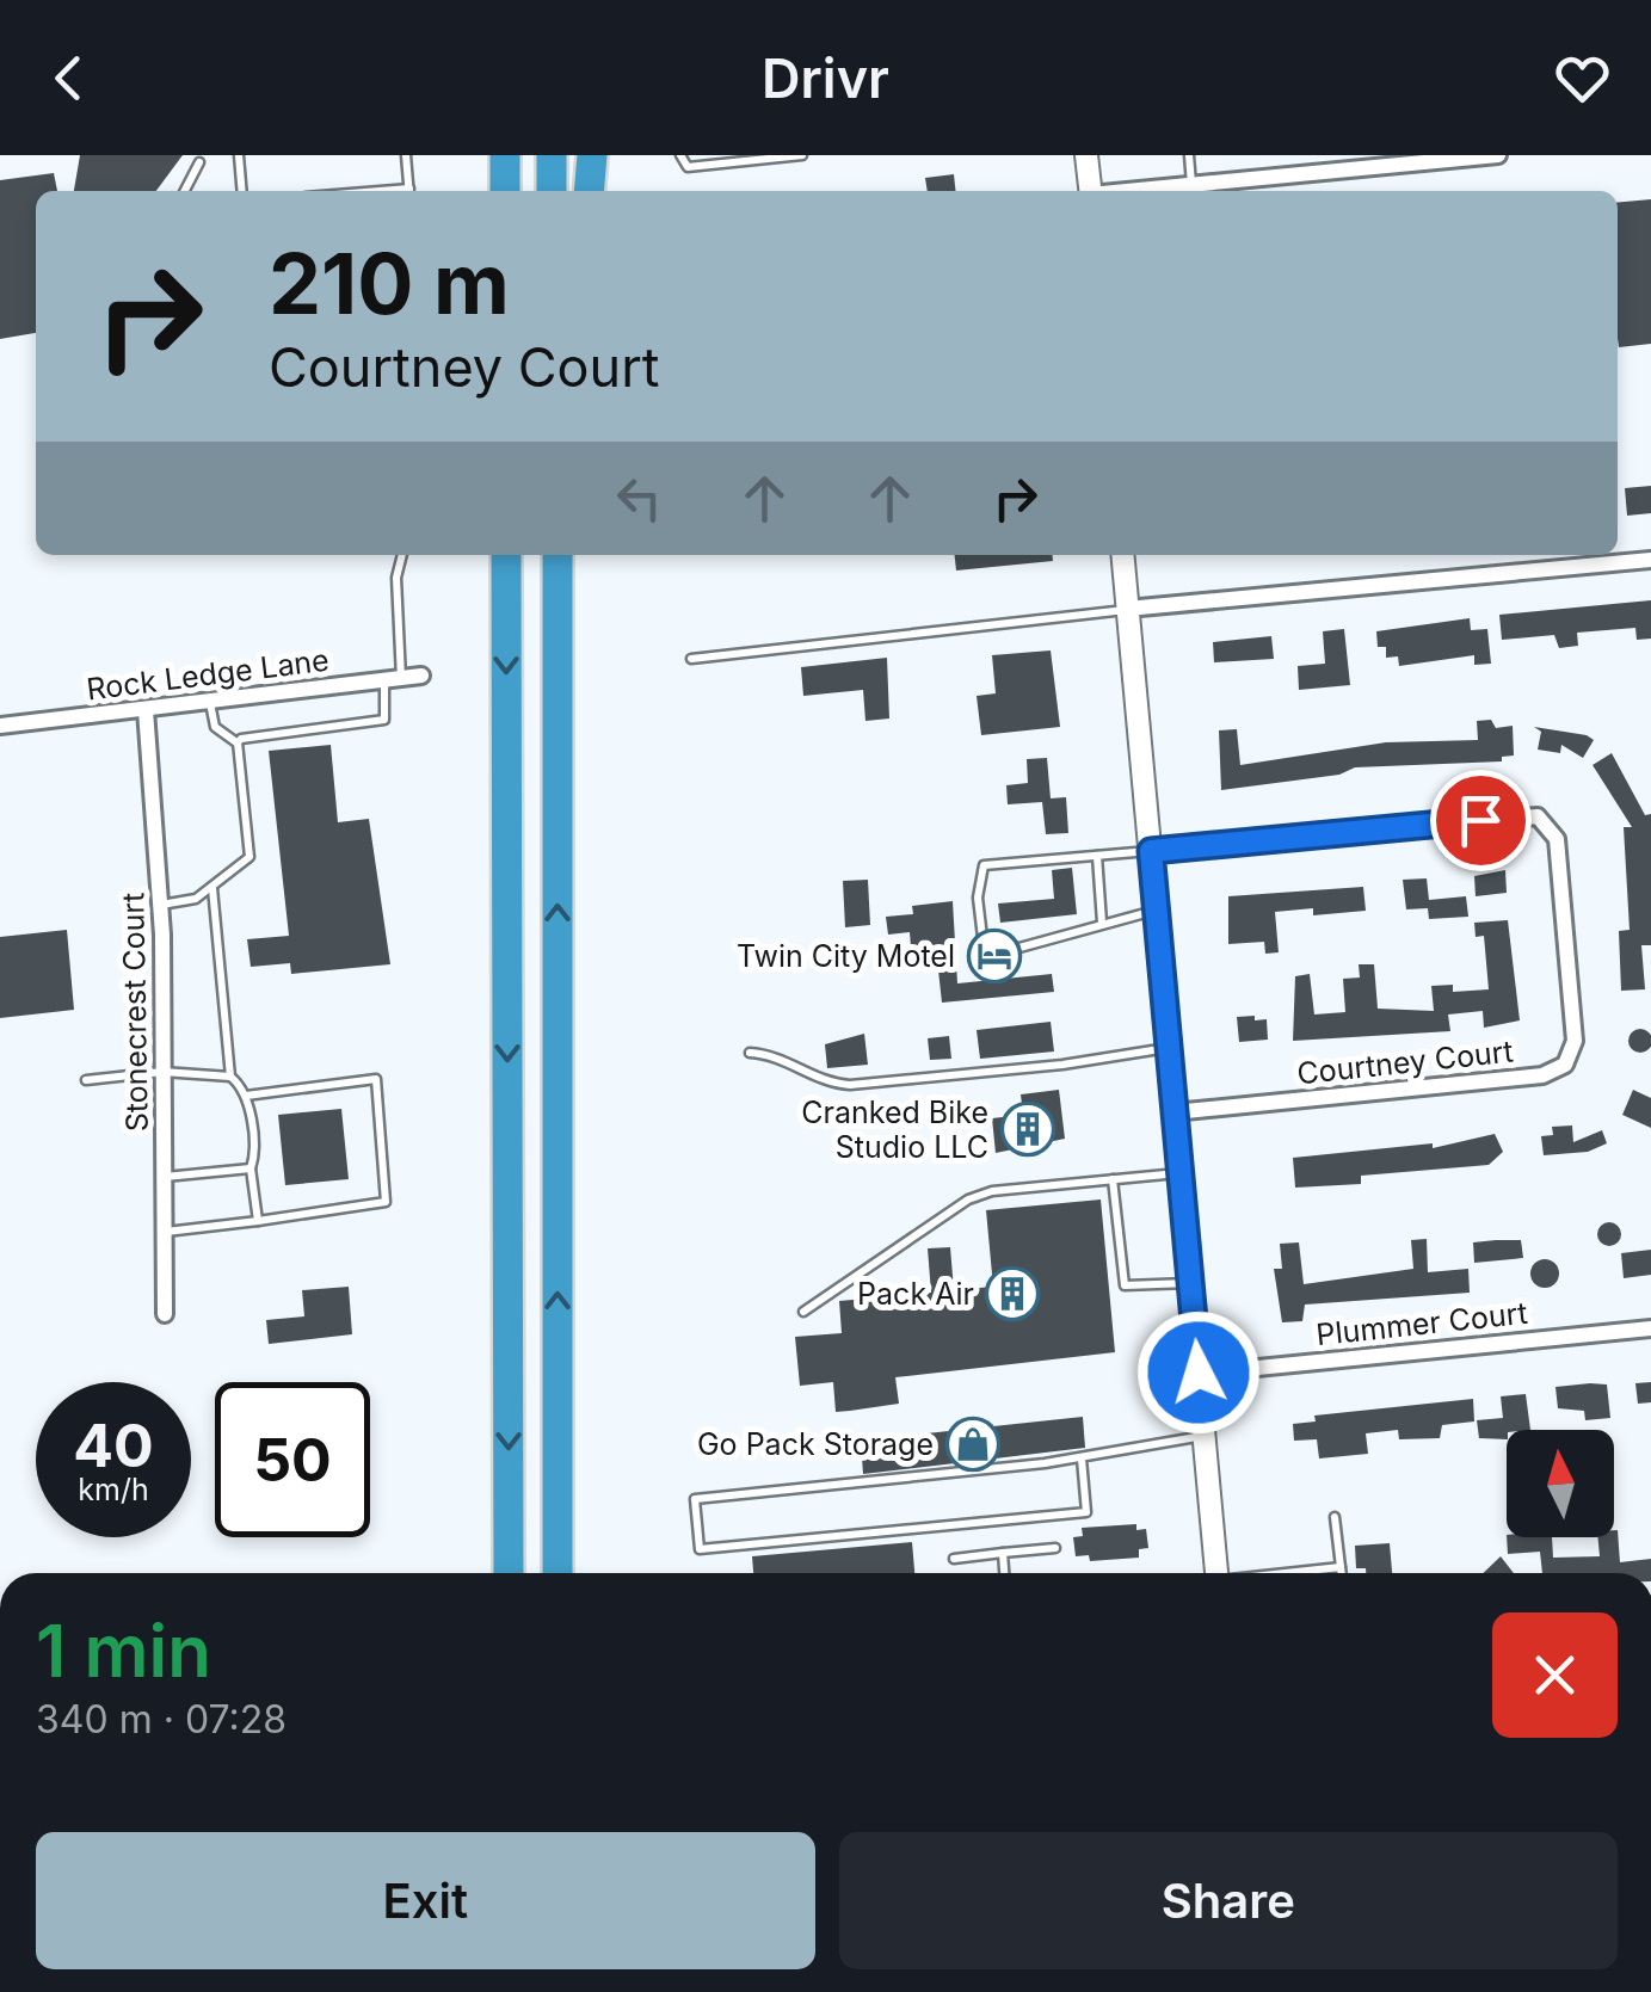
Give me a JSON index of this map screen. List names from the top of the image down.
{
  "streets": {
    "street": [
      "Rock Ledge Lane",
      "Stonecrest Court",
      "Courtney Court",
      "Plummer Court"
    ]
  },
  "crossings": [
    ["Rock Ledge Lane", "Stonecrest Court"]
  ],
  "places": {
    "hotel": ["Twin City Motel"],
    "building": ["Cranked Bike Studio LLC", "Pack Air"],
    "shop": ["Go Pack Storage"]
  },
  "north": "top",
  "page": {
    "header": "Drivr",
    "turn": ["210 m", "Courtney Court"],
    "speed": "40 km/h",
    "limit": "50",
    "heading": ["1 min", "340 m · 07:28"],
    "buttons": ["Exit", "Share"]
  }
}
